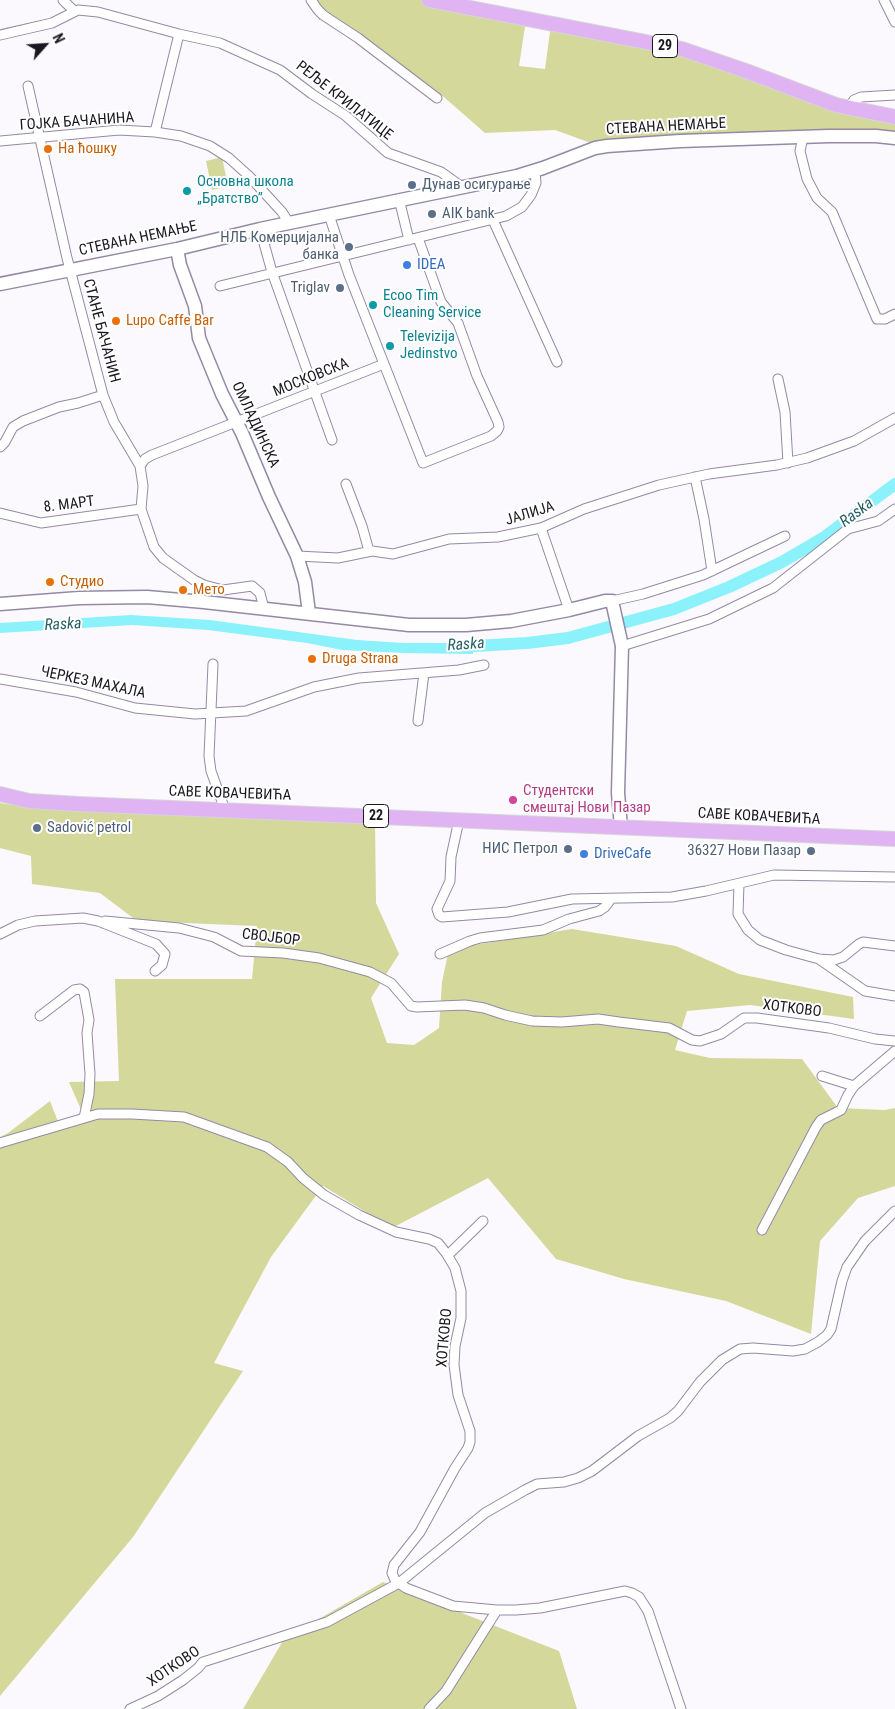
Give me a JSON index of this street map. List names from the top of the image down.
{
  "streets": {
    "main road": ["29", "САВЕ КОВАЧЕВИЋА", "22"],
    "street": [
      "РЕЉЕ КРИЛАТИЦЕ",
      "ГОЈКА БАЧАНИНА",
      "СТЕВАНА НЕМАЊЕ",
      "СТАНЕ БАЧАНИН",
      "МОСКОВСКА",
      "ОМЛАДИНСКА",
      "8. МАРТ",
      "ЈАЛИЈА",
      "ЧЕРКЕЗ МАХАЛА",
      "СВОЈБОР",
      "ХОТКОВО"
    ]
  },
  "crossings": [
    ["РЕЉЕ КРИЛАТИЦЕ", "ГОЈКА БАЧАНИНА"],
    ["РЕЉЕ КРИЛАТИЦЕ", "СТЕВАНА НЕМАЊЕ"],
    ["ГОЈКА БАЧАНИНА", "СТЕВАНА НЕМАЊЕ"],
    ["ГОЈКА БАЧАНИНА", "СТАНЕ БАЧАНИН"],
    ["СТЕВАНА НЕМАЊЕ", "СТАНЕ БАЧАНИН"],
    ["СТЕВАНА НЕМАЊЕ", "ОМЛАДИНСКА"],
    ["СТАНЕ БАЧАНИН", "МОСКОВСКА"],
    ["СТАНЕ БАЧАНИН", "8. МАРТ"],
    ["МОСКОВСКА", "ОМЛАДИНСКА"],
    ["ОМЛАДИНСКА", "ЈАЛИЈА"],
    ["СВОЈБОР", "ХОТКОВО"]
  ],
  "water": ["Raska"],
  "places": [
    "На ћошку",
    "Дунав осигурање",
    "Основна школа „Братство”",
    "AIK bank",
    "НЛБ Комерцијална банка",
    "IDEA",
    "Triglav",
    "Ecoo Tim Cleaning Service",
    "Lupo Caffe Bar",
    "Televizija Jedinstvo",
    "Студио",
    "Мето",
    "Druga Strana",
    "Студентски смештај Нови Пазар",
    "Sadović petrol",
    "НИС Петрол",
    "36327 Нови Пазар",
    "DriveCafe"
  ],
  "north": "top right"
}
